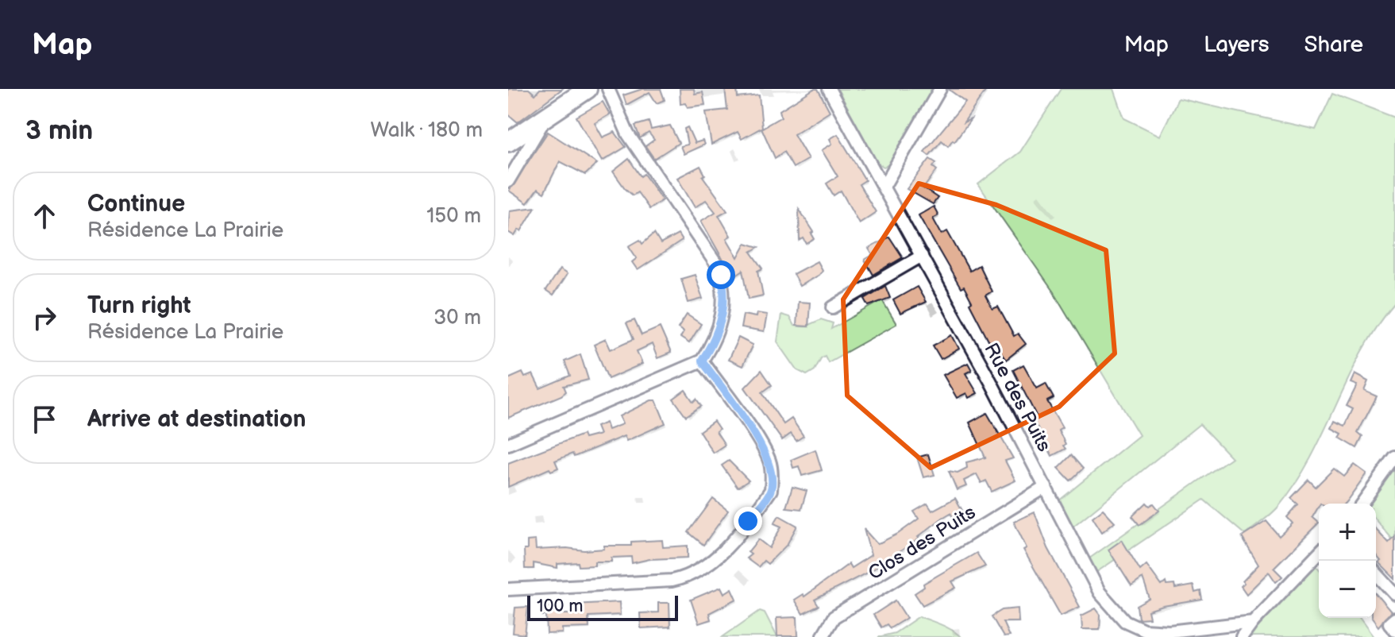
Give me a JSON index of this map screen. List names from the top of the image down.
{
  "streets": {
    "street": ["Rue des Puits", "Clos des Puits"]
  },
  "crossings": [
    ["Rue des Puits", "Clos des Puits"]
  ],
  "scale_bar": "100 m",
  "page": {
    "header": "Map",
    "nav": ["Map", "Layers", "Share"],
    "heading": ["3 min", "Walk · 180 m"],
    "list": [
      ["Continue", "Résidence La Prairie", "150 m"],
      ["Turn right", "Résidence La Prairie", "30 m"],
      "Arrive at destination"
    ],
    "map_buttons": ["+", "−"],
    "scale": "100 m"
  }
}
